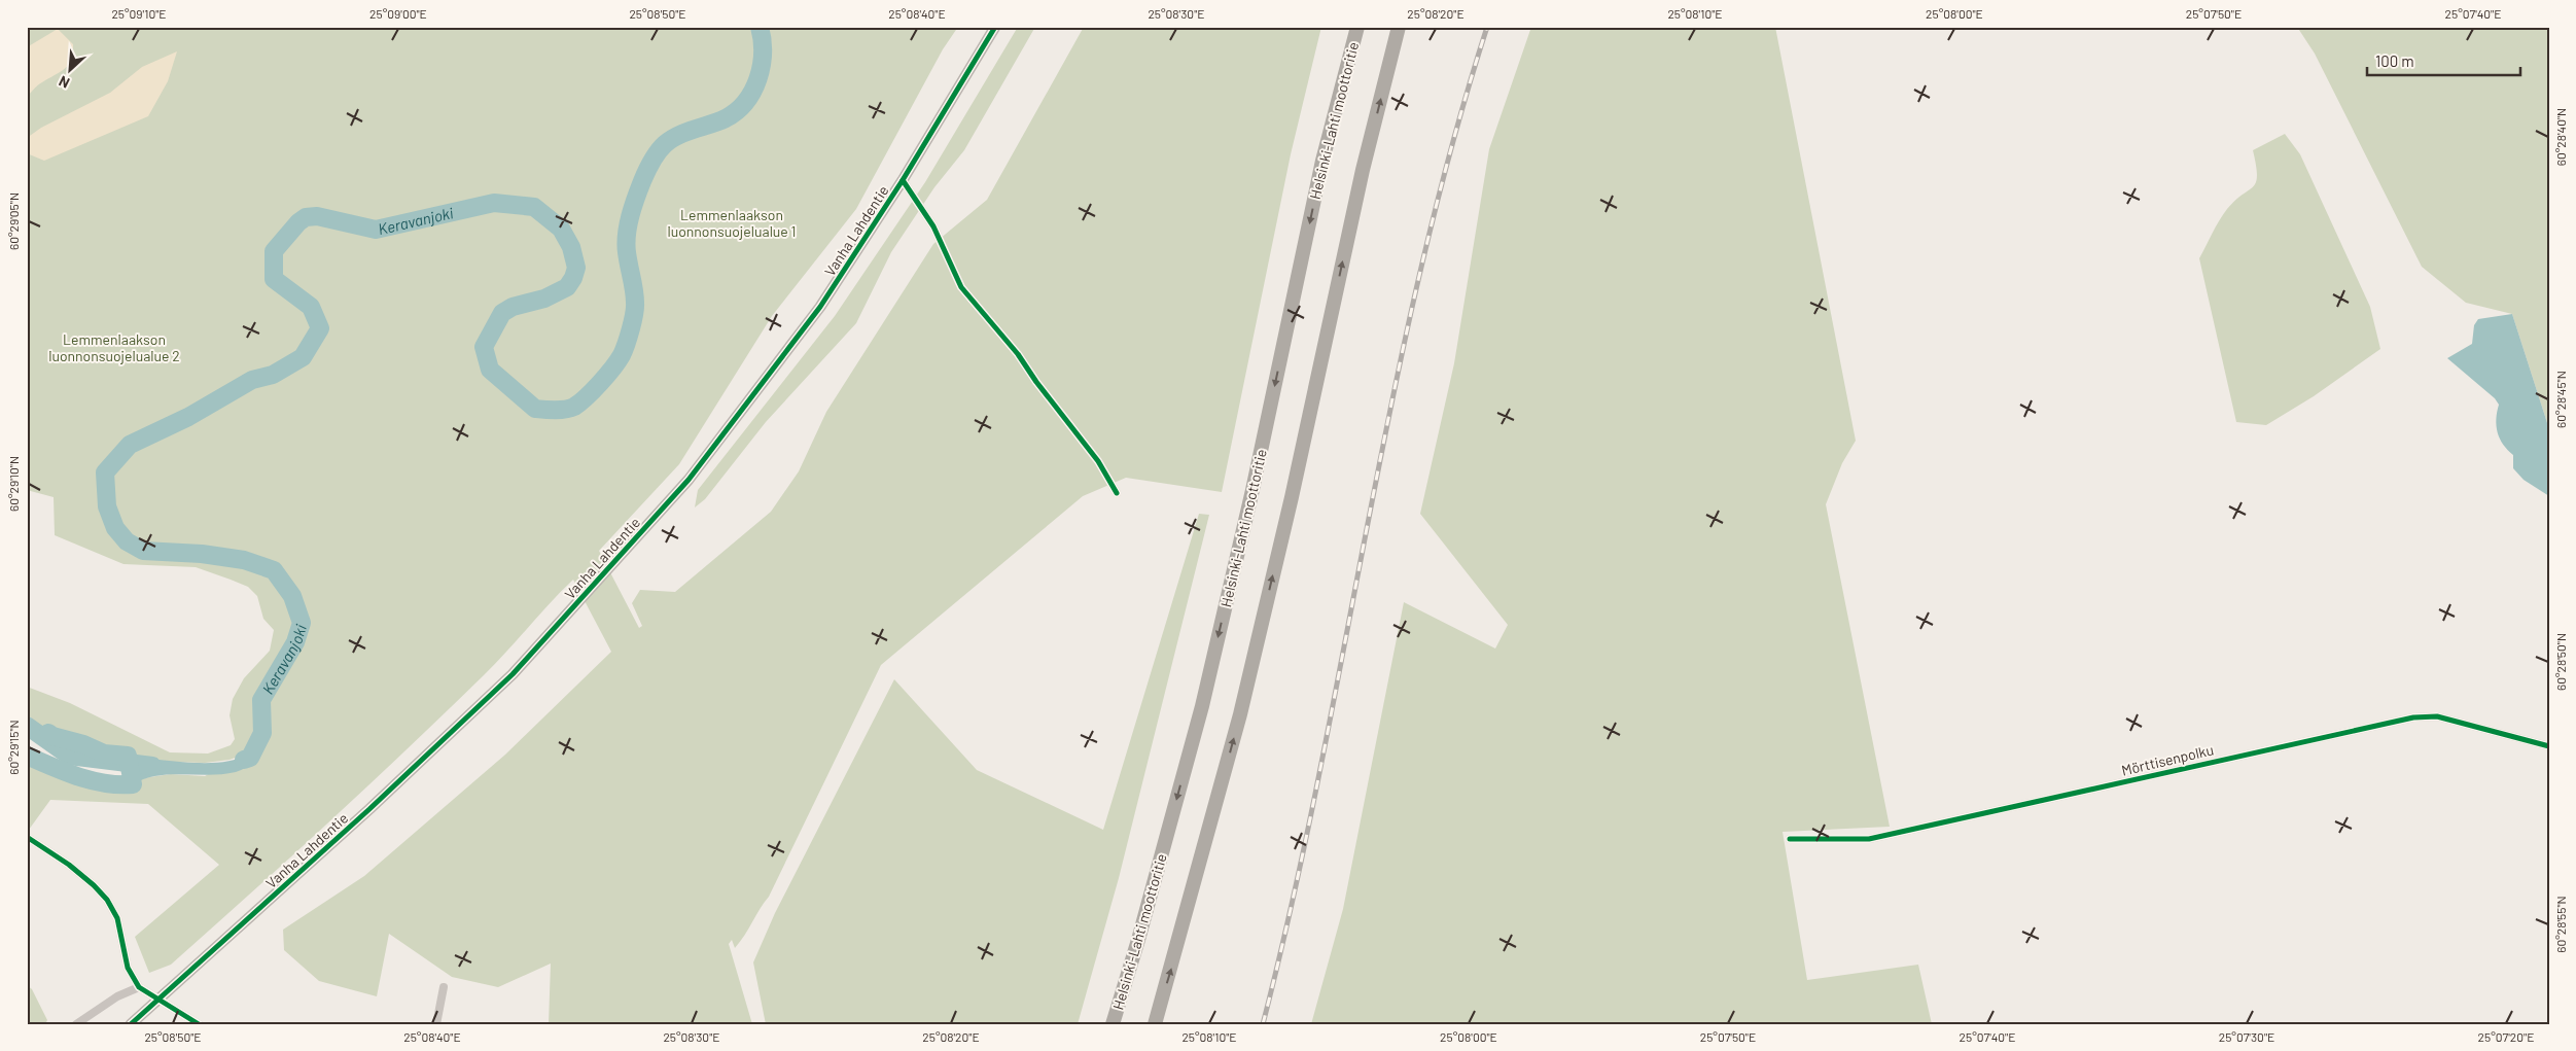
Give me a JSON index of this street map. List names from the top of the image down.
{
  "streets": {
    "highway": ["Helsinki-Lahti moottoritie"],
    "main road": ["Vanha Lahdentie"],
    "street": ["Mörttisenpolku"]
  },
  "water": ["Keravanjoki"],
  "parks": ["Lemmenlaakson luonnonsuojelualue 1", "Lemmenlaakson luonnonsuojelualue 2"],
  "scale_bar": "100 m",
  "north": "bottom left",
  "coordinates": [
    "25°09'10\"E",
    "25°09'00\"E",
    "25°08'50\"E",
    "25°08'40\"E",
    "25°08'30\"E",
    "25°08'20\"E",
    "25°08'10\"E",
    "25°08'00\"E",
    "25°07'50\"E",
    "25°07'40\"E",
    "60°28'40\"N",
    "60°29'05\"N",
    "60°28'45\"N",
    "60°29'10\"N",
    "60°28'50\"N",
    "60°29'15\"N",
    "60°28'55\"N",
    "25°07'30\"E",
    "25°07'20\"E"
  ]
}
